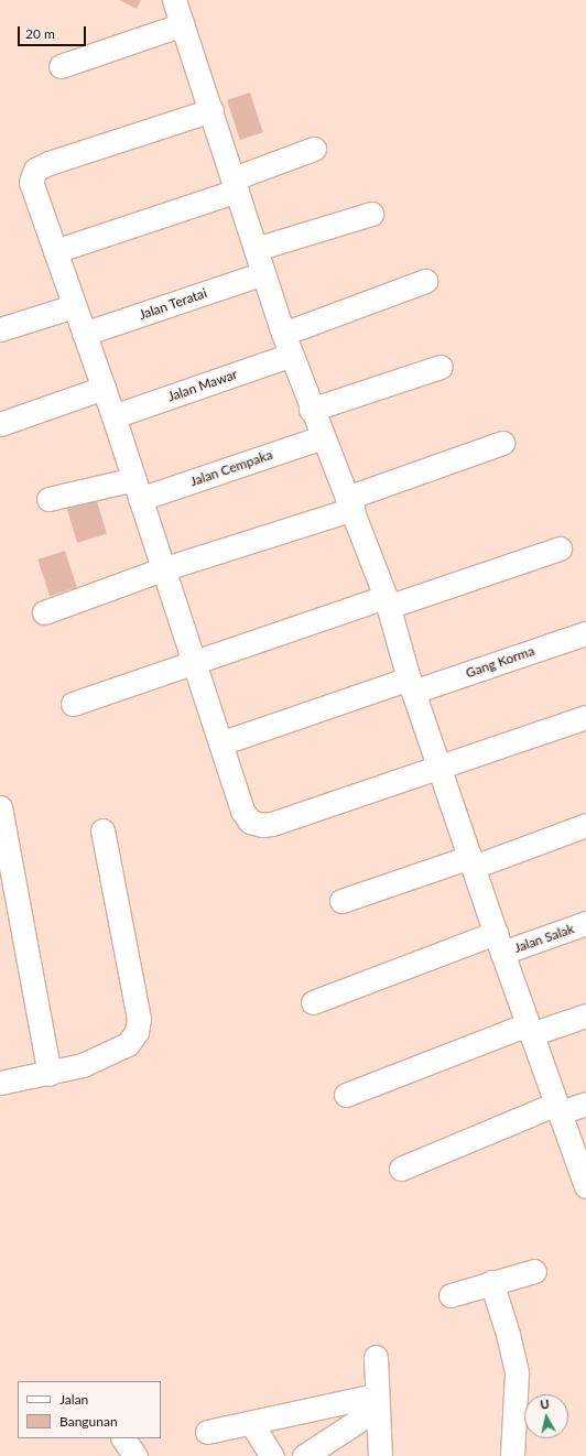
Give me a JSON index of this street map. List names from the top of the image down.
{
  "streets": {
    "street": [
      "Jalan Teratai",
      "Jalan Mawar",
      "Jalan Cempaka",
      "Gang Korma",
      "Jalan Salak"
    ]
  },
  "legend": ["Jalan", "Bangunan"],
  "scale_bar": "20 m",
  "north": "top"
}
